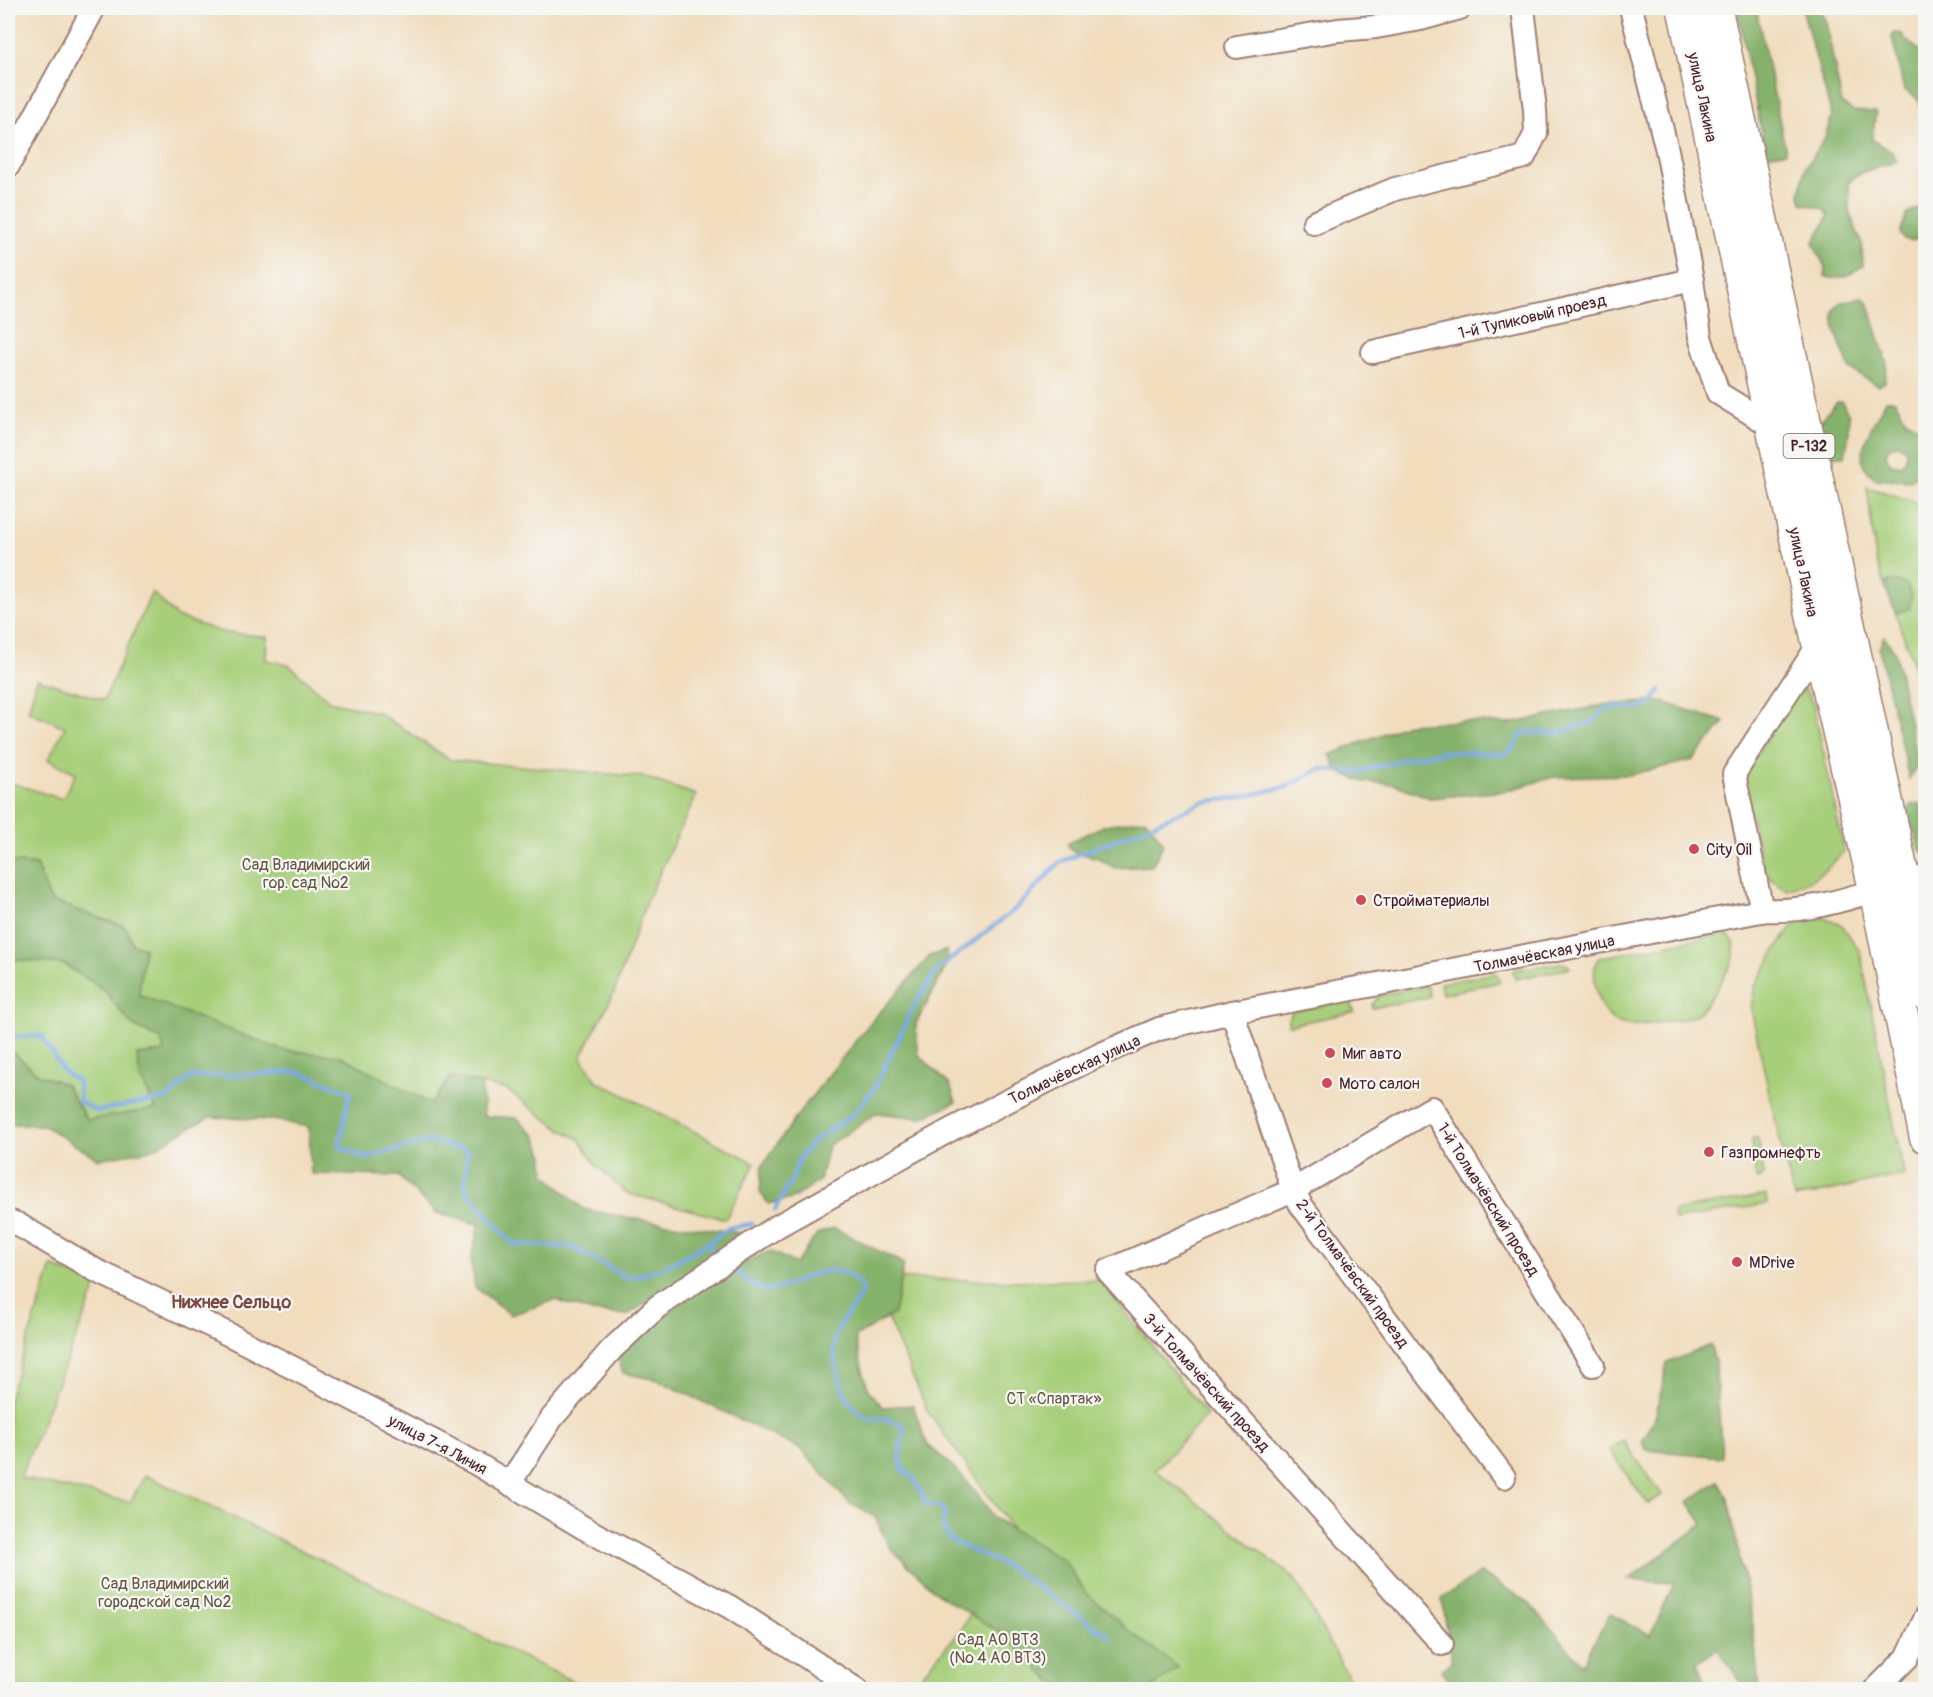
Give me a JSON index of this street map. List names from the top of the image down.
{
  "streets": {
    "highway": ["улица Лакина", "Р-132"],
    "street": [
      "1-й Тупиковый проезд",
      "Толмачёвская улица",
      "1-й Толмачёвский проезд",
      "2-й Толмачёвский проезд",
      "3-й Толмачёвский проезд",
      "улица 7-я Линия"
    ]
  },
  "crossings": [
    ["улица Лакина", "Толмачёвская улица"],
    ["Толмачёвская улица", "2-й Толмачёвский проезд"],
    ["Толмачёвская улица", "улица 7-я Линия"],
    ["1-й Толмачёвский проезд", "2-й Толмачёвский проезд"],
    ["1-й Толмачёвский проезд", "3-й Толмачёвский проезд"],
    ["2-й Толмачёвский проезд", "3-й Толмачёвский проезд"]
  ],
  "districts": ["Нижнее Сельцо"],
  "parks": [
    "Сад Владимирский гор. сад №2",
    "СТ «Спартак»",
    "Сад Владимирский городской сад №2",
    "Сад АО ВТЗ (№ 4 АО ВТЗ)"
  ],
  "places": [
    "City Oil",
    "Стройматериалы",
    "Миг авто",
    "Мото салон",
    "Газпромнефть",
    "MDrive"
  ]
}
